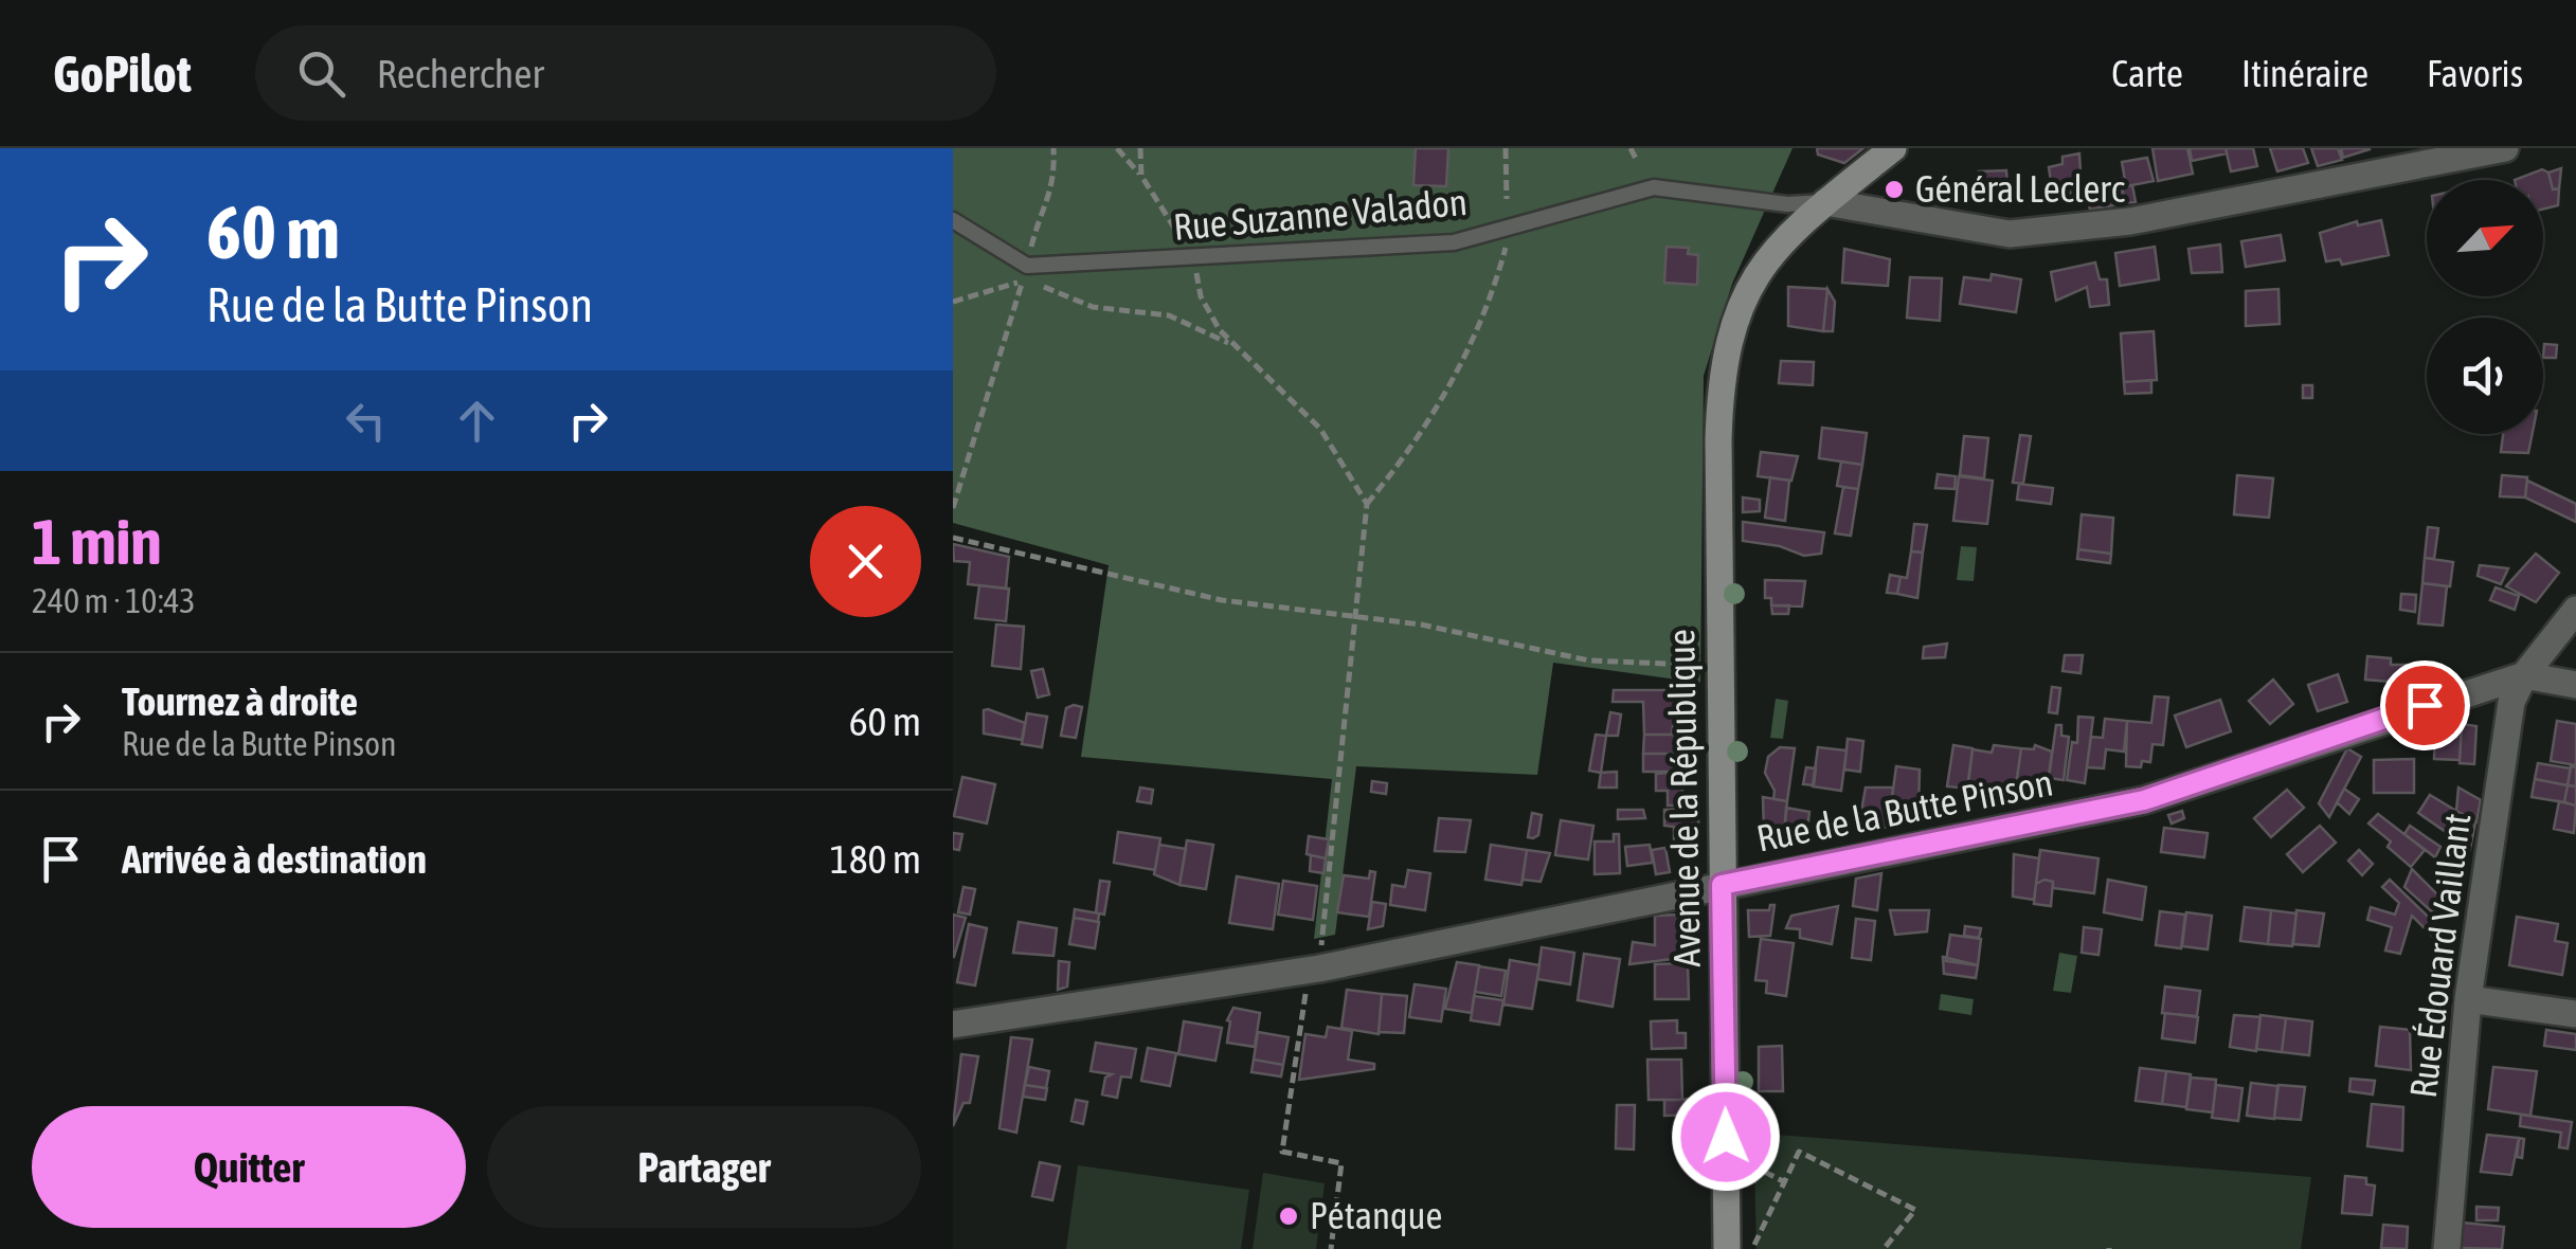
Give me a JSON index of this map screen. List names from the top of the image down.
{
  "streets": {
    "street": ["Avenue de la République", "Rue de la Butte Pinson", "Rue Édouard Vaillant"],
    "lane": ["Rue Suzanne Valadon"]
  },
  "crossings": [
    ["Rue Suzanne Valadon", "Avenue de la République"],
    ["Avenue de la République", "Rue de la Butte Pinson"],
    ["Rue de la Butte Pinson", "Rue Édouard Vaillant"]
  ],
  "places": ["Général Leclerc", "Pétanque"],
  "north": "top right",
  "page": {
    "header": "GoPilot",
    "search": "Rechercher",
    "nav": ["Carte", "Itinéraire", "Favoris"],
    "turn": ["60 m", "Rue de la Butte Pinson"],
    "heading": ["1 min", "240 m · 10:43"],
    "list": [
      {
        "name": "Tournez à droite",
        "note": "Rue de la Butte Pinson",
        "value": "60 m"
      },
      {
        "name": "Arrivée à destination",
        "value": "180 m"
      }
    ],
    "buttons": ["Quitter", "Partager"]
  }
}
